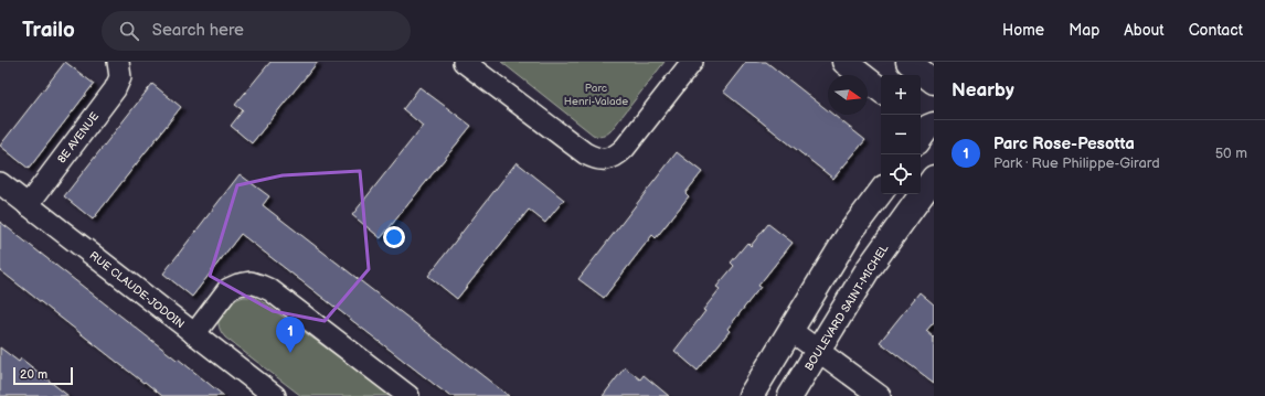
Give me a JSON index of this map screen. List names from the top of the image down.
{
  "streets": {
    "main road": ["BOULEVARD SAINT-MICHEL"],
    "street": ["8E AVENUE", "RUE CLAUDE-JODOIN"]
  },
  "crossings": [
    ["8E AVENUE", "RUE CLAUDE-JODOIN"]
  ],
  "parks": ["Parc Henri-Valade"],
  "scale_bar": "20 m",
  "north": "right",
  "page": {
    "header": "Trailo",
    "search": "Search here",
    "nav": [
      "Home",
      "Map",
      "About",
      "Contact"
    ],
    "heading": "Nearby",
    "map_buttons": ["+", "−"],
    "list": [
      {
        "mark": "1",
        "name": "Parc Rose-Pesotta",
        "note": "Park · Rue Philippe-Girard",
        "value": "50 m"
      }
    ],
    "pins": "1",
    "scale": "20 m"
  }
}
